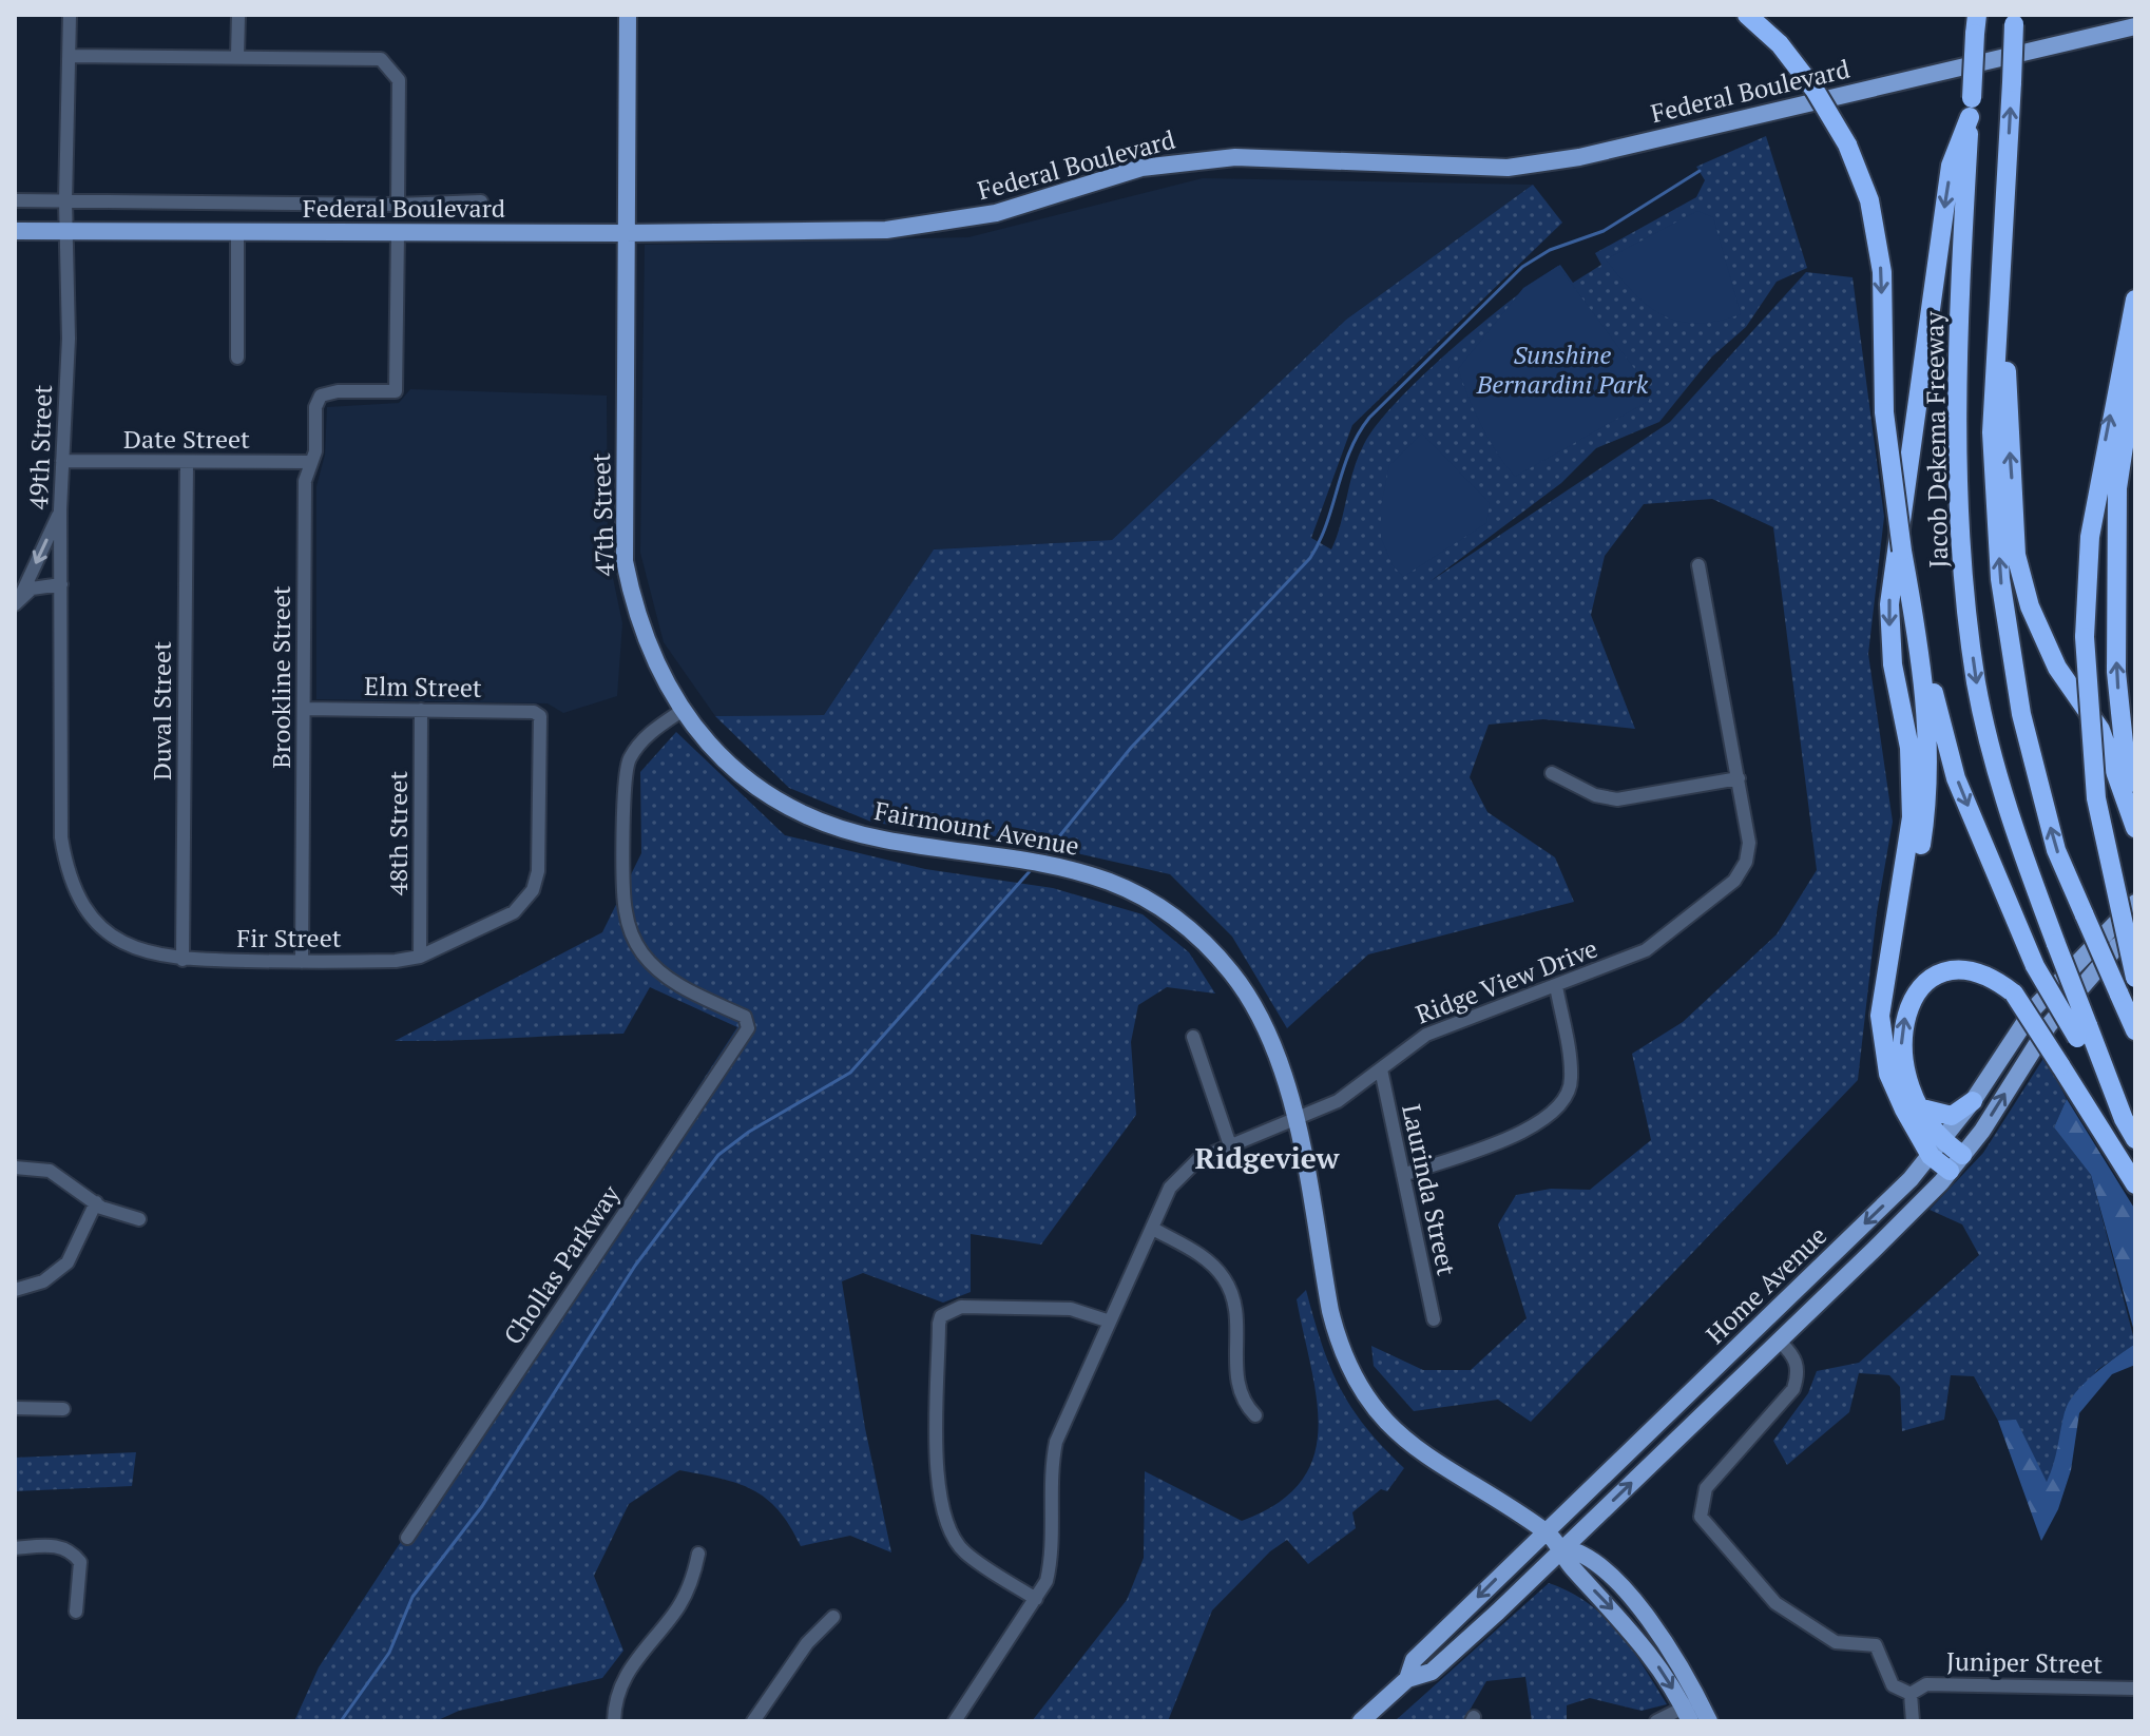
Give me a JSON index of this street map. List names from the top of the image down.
{
  "streets": {
    "highway": ["Jacob Dekema Freeway"],
    "main road": [
      "Federal Boulevard",
      "47th Street",
      "Fairmount Avenue",
      "Home Avenue"
    ],
    "street": [
      "Date Street",
      "49th Street",
      "Brookline Street",
      "Elm Street",
      "Duval Street",
      "48th Street",
      "Fir Street",
      "Ridge View Drive",
      "Laurinda Street",
      "Chollas Parkway",
      "Juniper Street"
    ]
  },
  "crossings": [
    ["Federal Boulevard", "49th Street"],
    ["Federal Boulevard", "47th Street"],
    ["Federal Boulevard", "Brookline Street"],
    ["Date Street", "49th Street"],
    ["Date Street", "Brookline Street"],
    ["Date Street", "Duval Street"],
    ["49th Street", "Fir Street"],
    ["47th Street", "Fairmount Avenue"],
    ["47th Street", "Chollas Parkway"],
    ["Brookline Street", "Elm Street"],
    ["Brookline Street", "Fir Street"],
    ["Elm Street", "48th Street"],
    ["Elm Street", "Fir Street"],
    ["Duval Street", "Fir Street"],
    ["Fairmount Avenue", "Ridge View Drive"],
    ["Fairmount Avenue", "Chollas Parkway"],
    ["Fairmount Avenue", "Home Avenue"],
    ["48th Street", "Fir Street"],
    ["Ridge View Drive", "Laurinda Street"]
  ],
  "districts": ["Ridgeview"],
  "parks": ["Sunshine Bernardini Park"]
}
